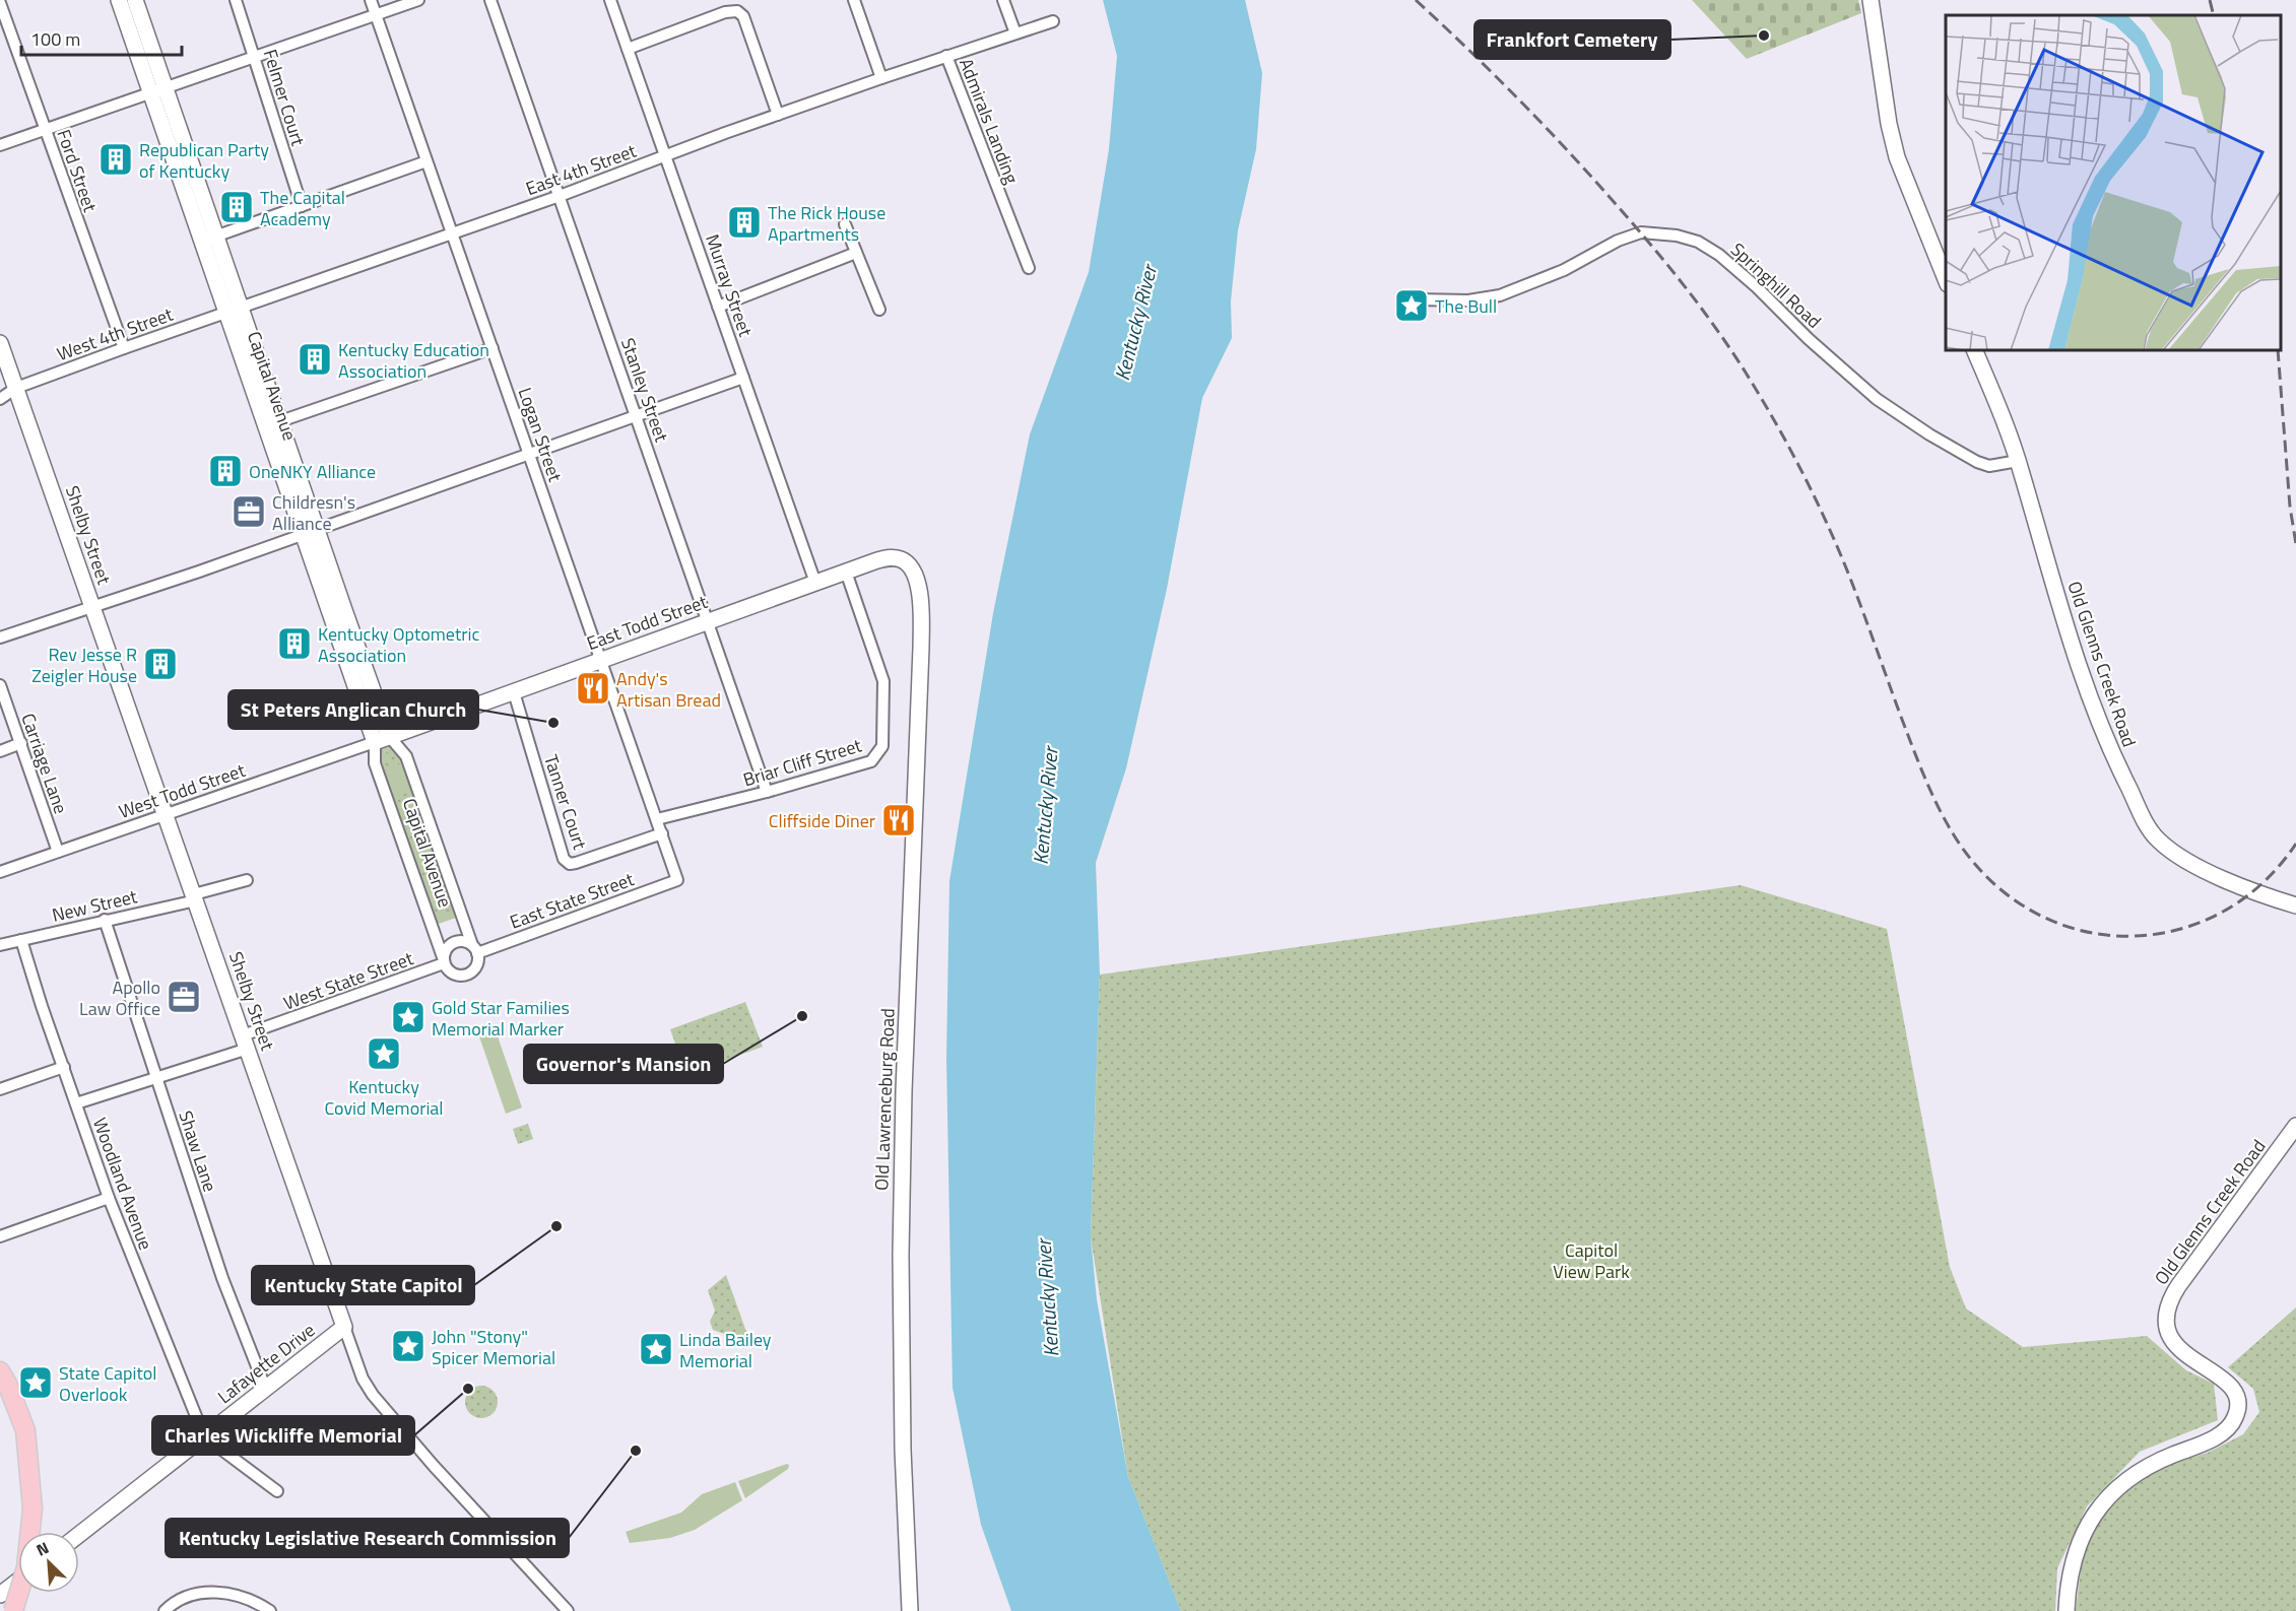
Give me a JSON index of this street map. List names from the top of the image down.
{
  "streets": {
    "main road": [
      "Capital Avenue",
      "Shelby Street",
      "East Todd Street",
      "Old Glenns Creek Road",
      "Old Lawrenceburg Road",
      "Lafayette Drive"
    ],
    "street": [
      "Felmer Court",
      "Admirals Landing",
      "East 4th Street",
      "Ford Street",
      "Murray Street",
      "Springhill Road",
      "West 4th Street",
      "Stanley Street",
      "Logan Street",
      "Briar Cliff Street",
      "Carriage Lane",
      "West Todd Street",
      "Tanner Court",
      "East State Street",
      "New Street",
      "West State Street",
      "Shaw Lane",
      "Woodland Avenue"
    ]
  },
  "crossings": [
    ["Admirals Landing", "East 4th Street"],
    ["East 4th Street", "Murray Street"],
    ["East 4th Street", "West 4th Street"],
    ["East 4th Street", "Capital Avenue"],
    ["East 4th Street", "Stanley Street"],
    ["East 4th Street", "Logan Street"],
    ["Ford Street", "West 4th Street"],
    ["Murray Street", "East Todd Street"],
    ["Springhill Road", "Old Glenns Creek Road"],
    ["West 4th Street", "Capital Avenue"],
    ["West 4th Street", "Shelby Street"],
    ["Capital Avenue", "East Todd Street"],
    ["Capital Avenue", "West Todd Street"],
    ["Capital Avenue", "East State Street"],
    ["Capital Avenue", "West State Street"],
    ["Stanley Street", "East Todd Street"],
    ["Stanley Street", "Briar Cliff Street"],
    ["Logan Street", "East Todd Street"],
    ["Logan Street", "Briar Cliff Street"],
    ["Logan Street", "Tanner Court"],
    ["Logan Street", "East State Street"],
    ["Shelby Street", "West Todd Street"],
    ["Shelby Street", "New Street"],
    ["Shelby Street", "West State Street"],
    ["Shelby Street", "Lafayette Drive"],
    ["East Todd Street", "Briar Cliff Street"],
    ["East Todd Street", "West Todd Street"],
    ["East Todd Street", "Tanner Court"],
    ["East Todd Street", "Old Lawrenceburg Road"],
    ["Carriage Lane", "West Todd Street"],
    ["East State Street", "West State Street"],
    ["New Street", "Shaw Lane"],
    ["New Street", "Woodland Avenue"],
    ["West State Street", "Shaw Lane"],
    ["West State Street", "Woodland Avenue"],
    ["Shaw Lane", "Lafayette Drive"],
    ["Woodland Avenue", "Lafayette Drive"]
  ],
  "water": ["Kentucky River"],
  "parks": ["Capitol View Park"],
  "places": {
    "other": [
      "Frankfort Cemetery",
      "St Peters Anglican Church",
      "Governor's Mansion",
      "Kentucky State Capitol",
      "Charles Wickliffe Memorial",
      "Kentucky Legislative Research Commission"
    ],
    "building": [
      "Republican Party of Kentucky",
      "The Capital Academy",
      "The Rick House Apartments",
      "Kentucky Education Association",
      "OneNKY Alliance",
      "Kentucky Optometric Association",
      "Rev Jesse R Zeigler House"
    ],
    "place": [
      "The Bull",
      "Gold Star Families Memorial Marker",
      "Kentucky Covid Memorial",
      "John \"Stony\" Spicer Memorial",
      "Linda Bailey Memorial",
      "State Capitol Overlook"
    ],
    "office": ["Childresn's Alliance", "Apollo Law Office"],
    "restaurant": ["Andy's Artisan Bread", "Cliffside Diner"]
  },
  "scale_bar": "100 m",
  "north": "top left"
}
